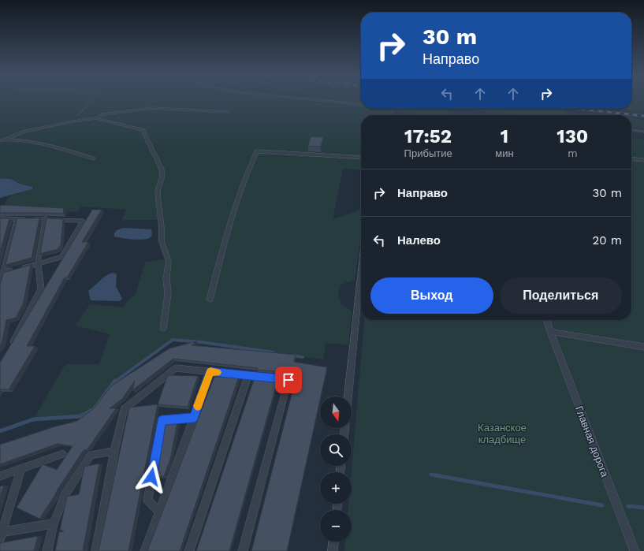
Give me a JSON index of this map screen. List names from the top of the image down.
{
  "streets": {
    "lane": ["Главная дорога"]
  },
  "parks": ["Казанское кладбище"],
  "north": "bottom",
  "page": {
    "turn": ["30 m", "Направо"],
    "eta": [
      "17:52",
      "Прибытие",
      "1",
      "мин",
      "130",
      "m"
    ],
    "list": [
      {
        "name": "Направо",
        "value": "30 m"
      },
      {
        "name": "Налево",
        "value": "20 m"
      }
    ],
    "buttons": ["Выход", "Поделиться"],
    "map_buttons": ["+", "−"]
  }
}
